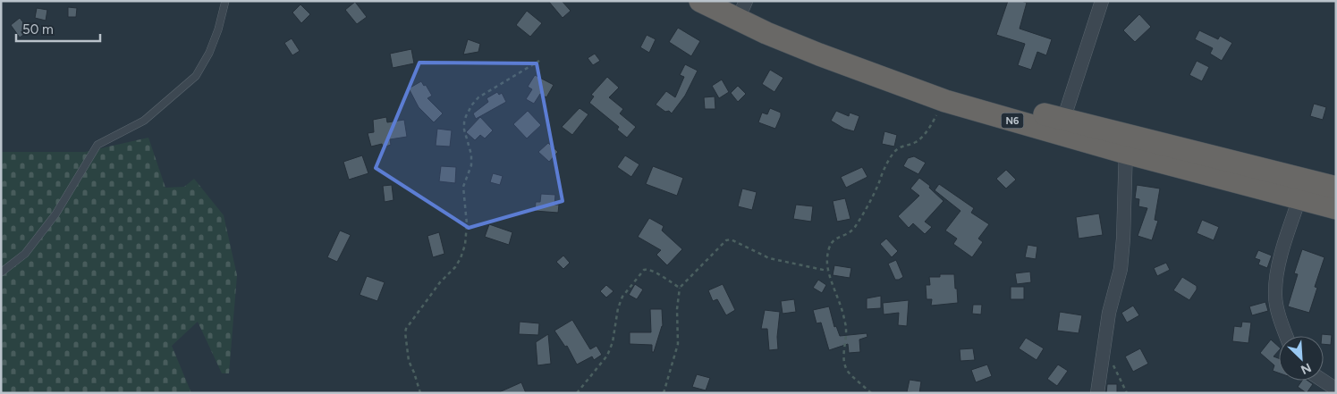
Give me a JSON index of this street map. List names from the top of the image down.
{
  "streets": {
    "highway": ["N6"]
  },
  "scale_bar": "50 m",
  "north": "bottom right"
}
